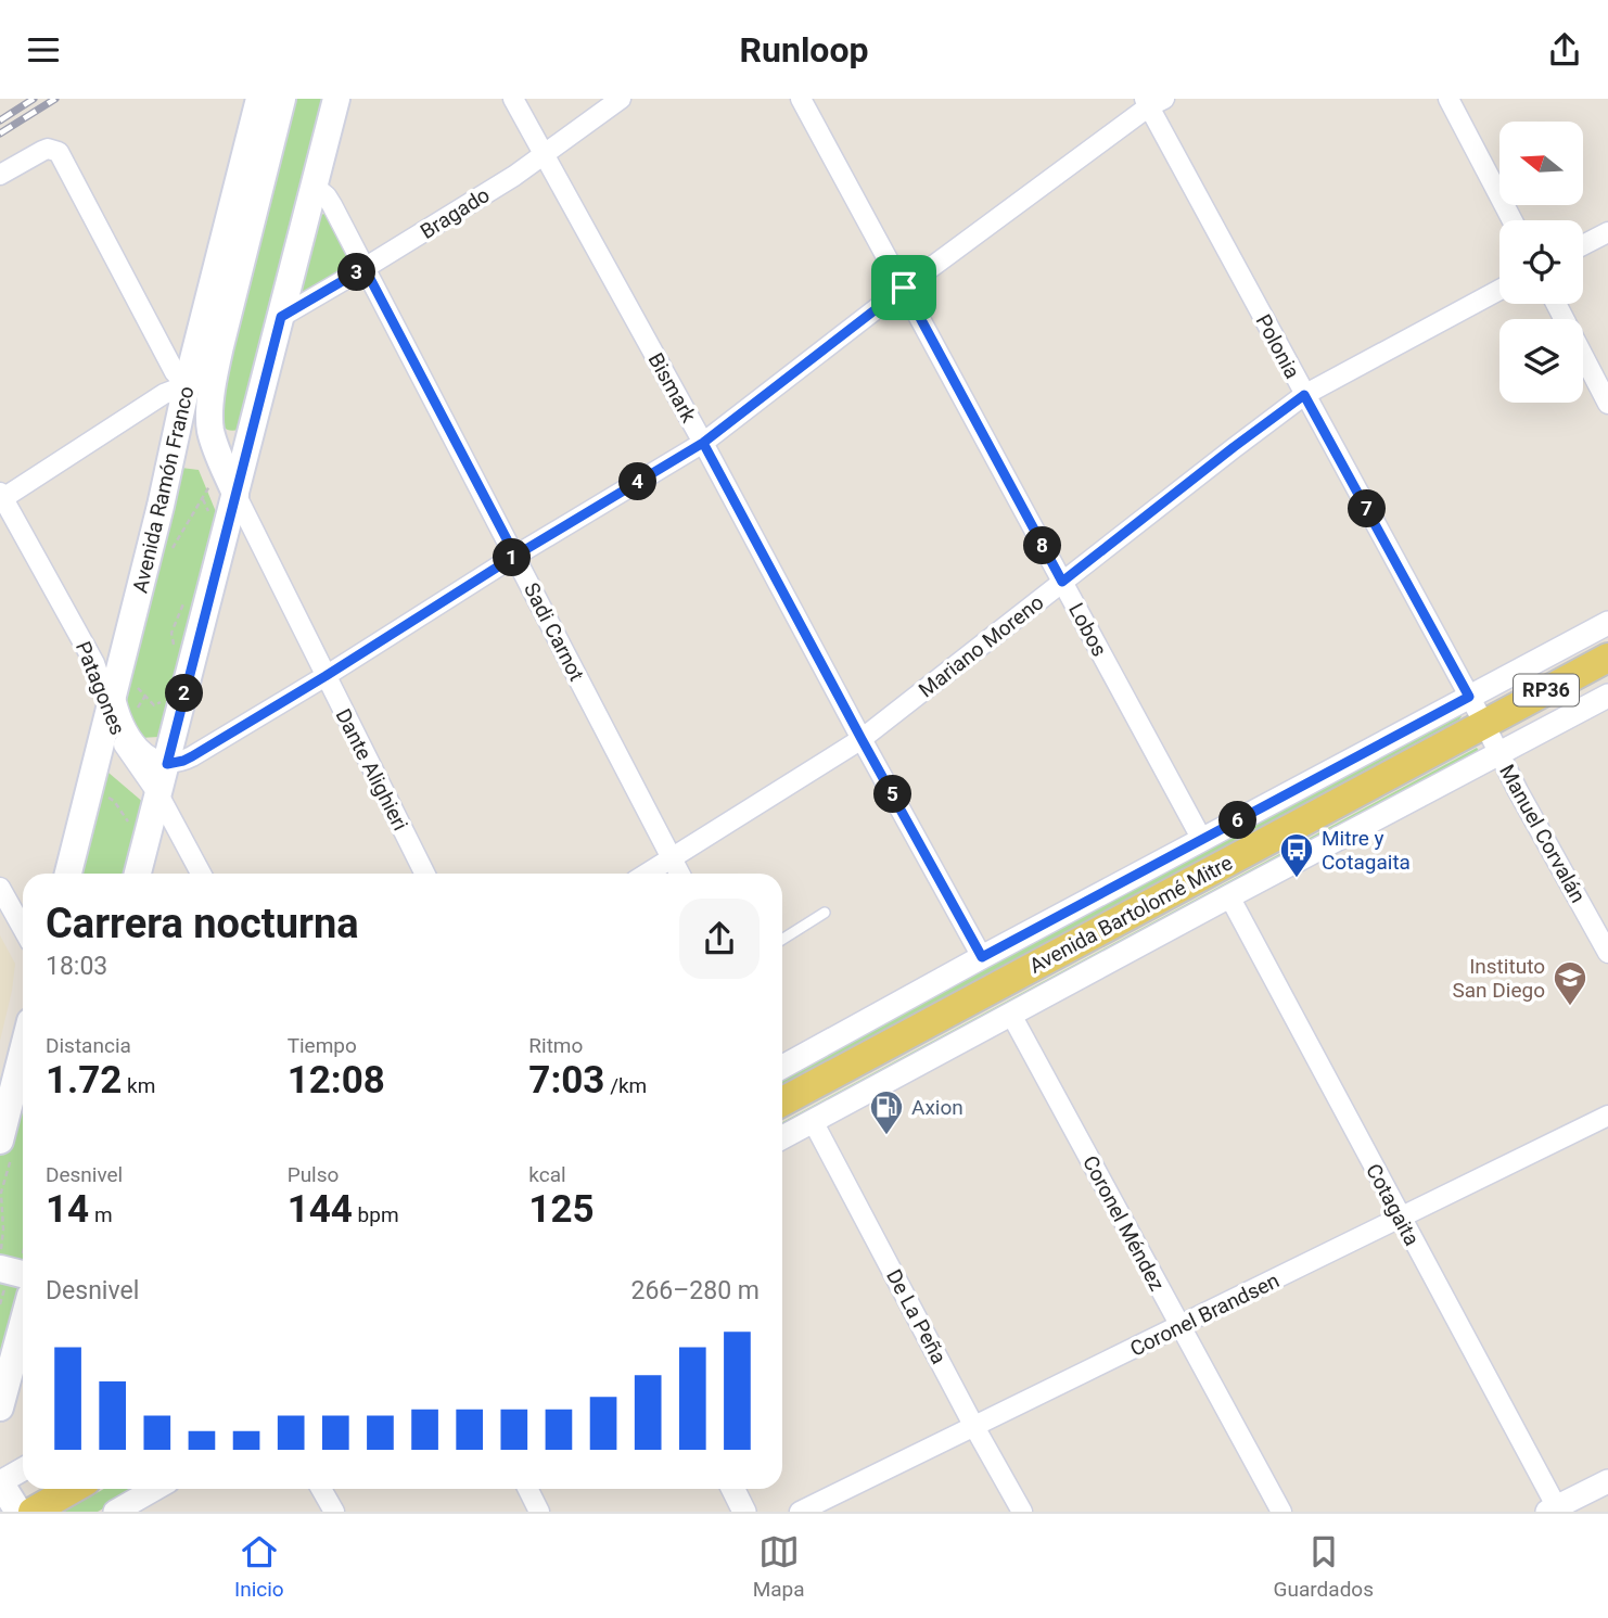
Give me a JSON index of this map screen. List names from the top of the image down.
{
  "streets": {
    "main road": ["Avenida Ramón Franco", "RP36", "Avenida Bartolomé Mitre"],
    "street": [
      "Bragado",
      "Polonia",
      "Bismark",
      "Lobos",
      "Sadi Carnot",
      "Mariano Moreno",
      "Patagones",
      "Dante Alighieri",
      "Manuel Corvalán",
      "Cotagaita",
      "Coronel Méndez",
      "Coronel Brandsen",
      "De La Peña"
    ]
  },
  "crossings": [
    ["Bragado", "Bismark"],
    ["Bragado", "Sadi Carnot"],
    ["Polonia", "Mariano Moreno"],
    ["Polonia", "Manuel Corvalán"],
    ["Polonia", "Avenida Bartolomé Mitre"],
    ["Bismark", "Mariano Moreno"],
    ["Bismark", "Avenida Bartolomé Mitre"],
    ["Avenida Ramón Franco", "Patagones"],
    ["Lobos", "Mariano Moreno"],
    ["Lobos", "Avenida Bartolomé Mitre"],
    ["Sadi Carnot", "Mariano Moreno"],
    ["Manuel Corvalán", "Avenida Bartolomé Mitre"],
    ["Avenida Bartolomé Mitre", "Cotagaita"],
    ["Avenida Bartolomé Mitre", "Coronel Méndez"],
    ["Avenida Bartolomé Mitre", "De La Peña"],
    ["Cotagaita", "Coronel Brandsen"],
    ["Coronel Méndez", "Coronel Brandsen"],
    ["Coronel Brandsen", "De La Peña"]
  ],
  "places": {
    "bus stop": ["Mitre y Cotagaita"],
    "school or university": ["Instituto San Diego"],
    "fuel station": ["Axion"]
  },
  "north": "left",
  "page": {
    "header": "Runloop",
    "pins": [
      "3",
      "4",
      "7",
      "8",
      "1",
      "2",
      "5",
      "6"
    ],
    "heading": ["Carrera nocturna", "18:03"],
    "stats": [
      ["Distancia", "1.72 km"],
      ["Tiempo", "12:08"],
      ["Ritmo", "7:03 /km"],
      ["Desnivel", "14 m"],
      ["Pulso", "144 bpm"],
      ["kcal", "125"]
    ],
    "chart": ["Desnivel", "266–280 m"],
    "tabs": ["Inicio", "Mapa", "Guardados"]
  }
}
